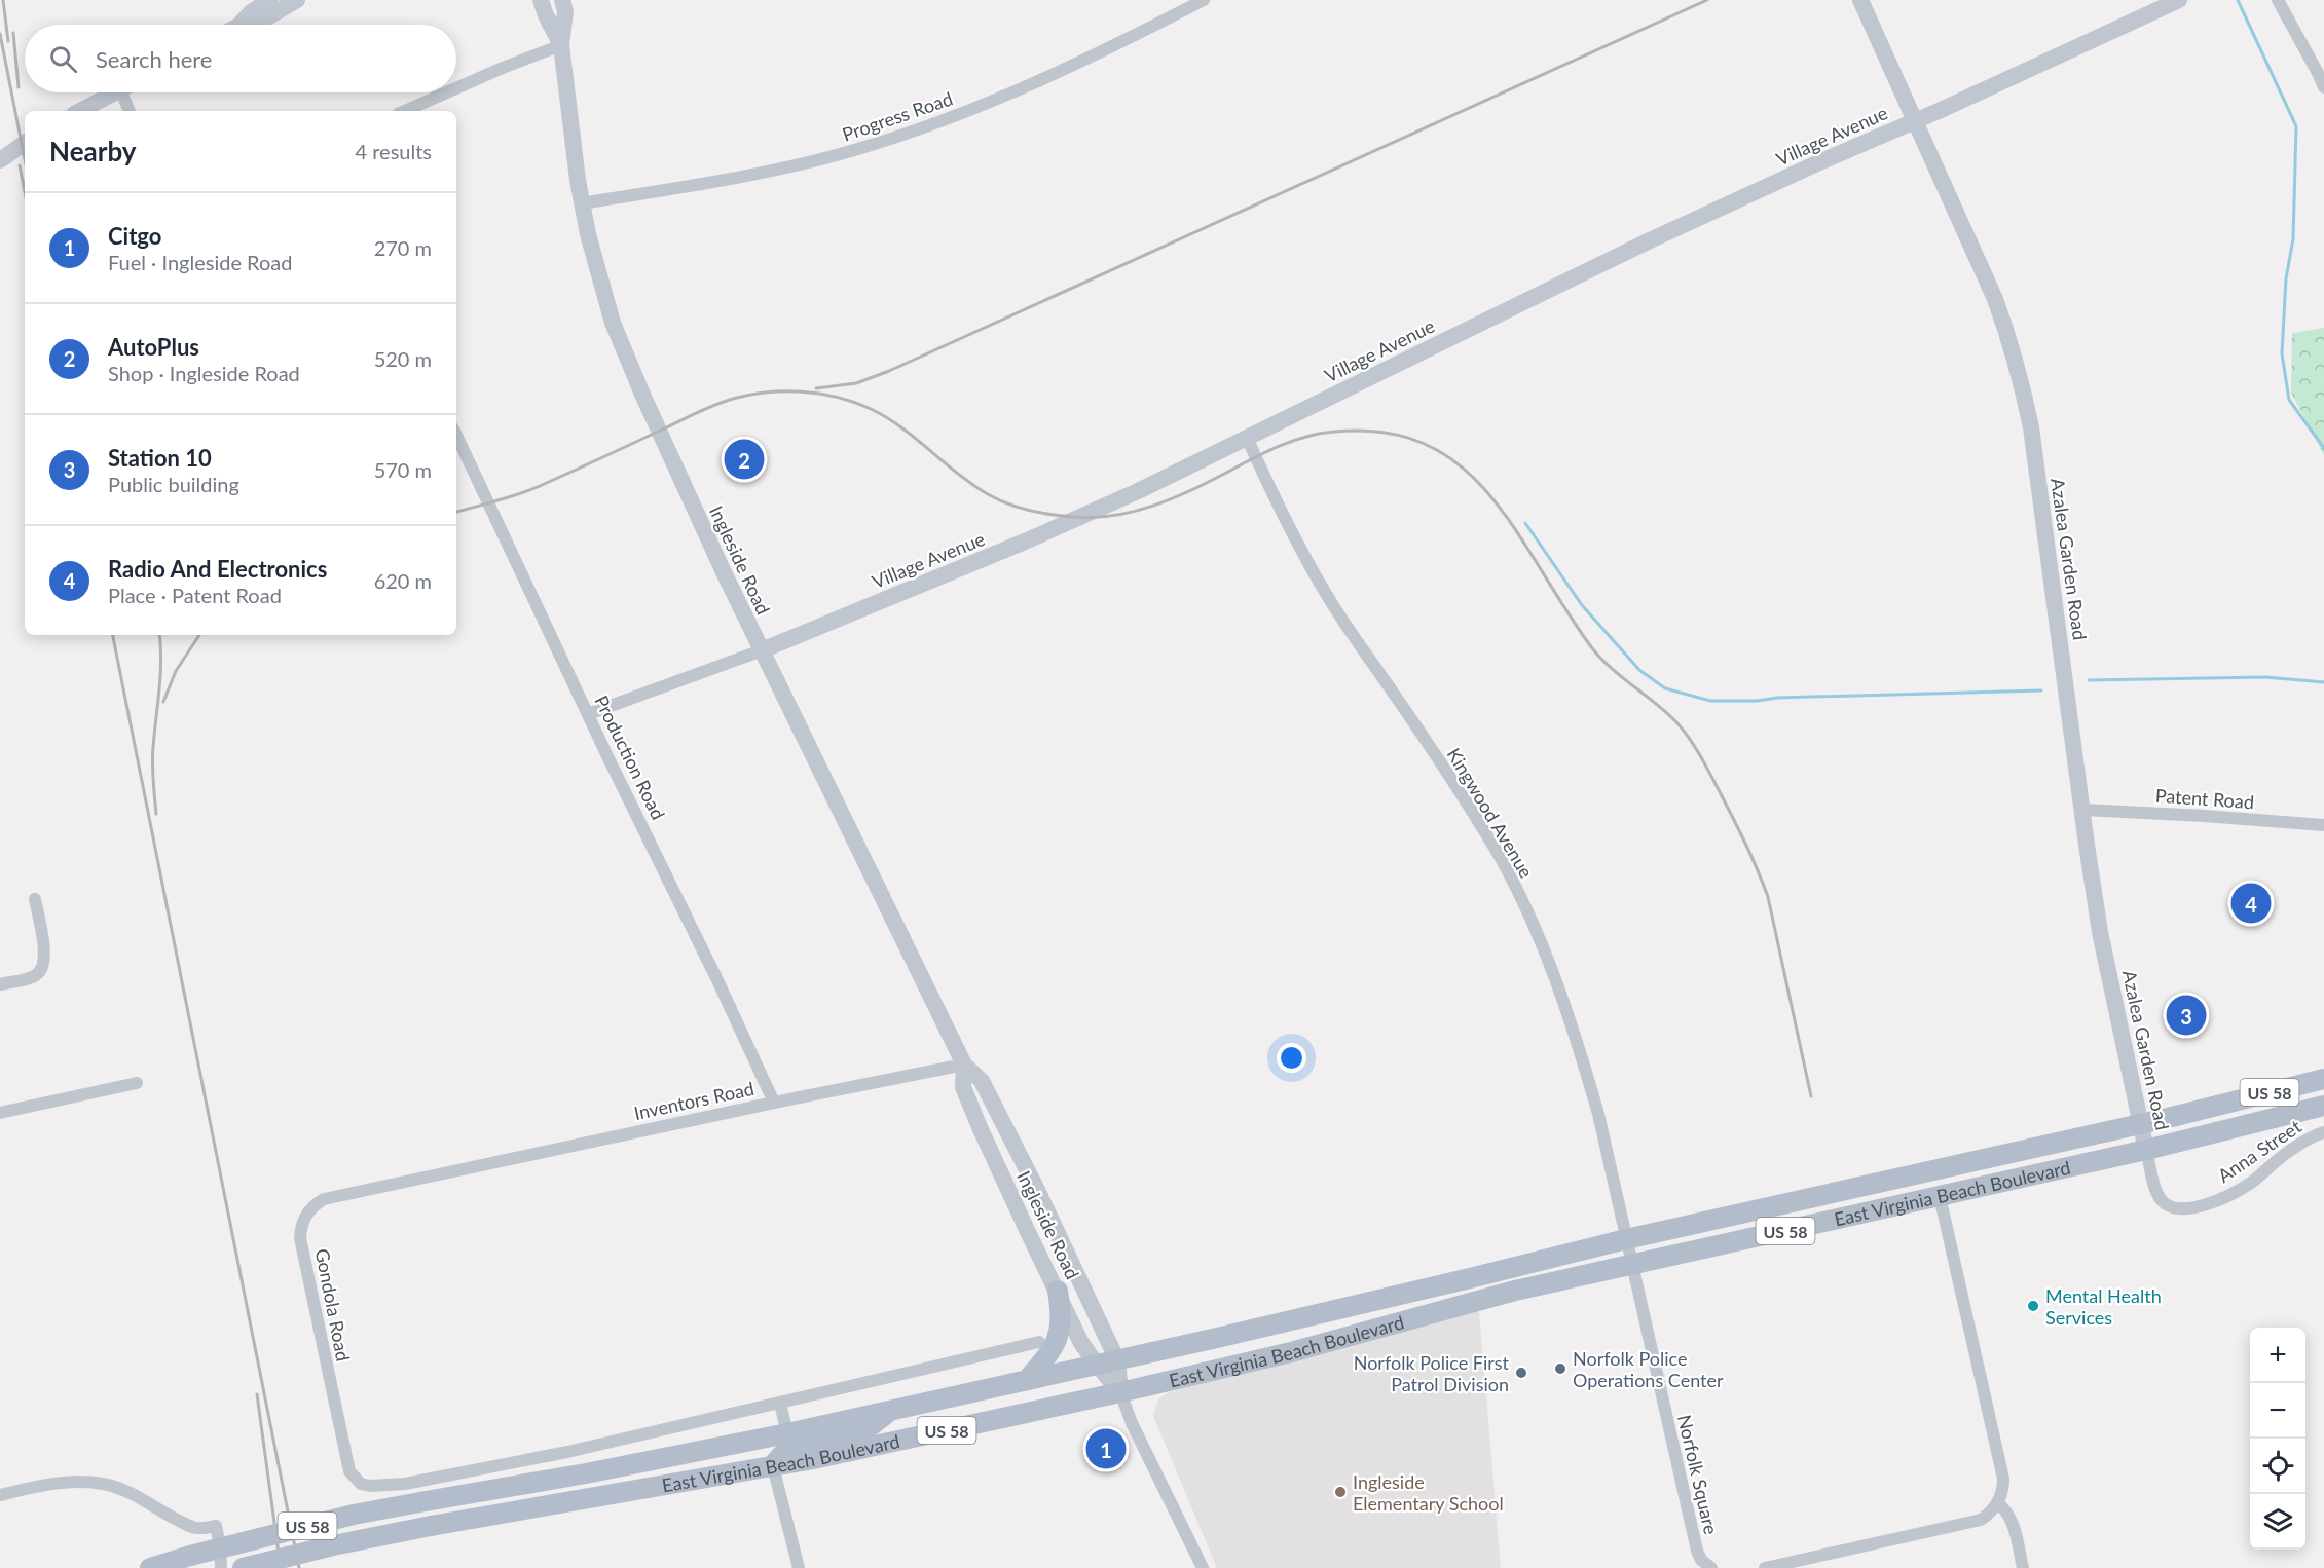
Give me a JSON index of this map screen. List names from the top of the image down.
{
  "streets": {
    "main road": ["US 58", "East Virginia Beach Boulevard"],
    "street": [
      "Progress Road",
      "Village Avenue",
      "Azalea Garden Road",
      "Ingleside Road",
      "Production Road",
      "Patent Road",
      "Kingwood Avenue",
      "Inventors Road",
      "Anna Street",
      "Gondola Road",
      "Norfolk Square"
    ]
  },
  "crossings": [
    ["Progress Road", "Ingleside Road"],
    ["Village Avenue", "Azalea Garden Road"],
    ["Village Avenue", "Ingleside Road"],
    ["Village Avenue", "Production Road"],
    ["Village Avenue", "Kingwood Avenue"],
    ["Azalea Garden Road", "Patent Road"],
    ["Azalea Garden Road", "Anna Street"],
    ["Azalea Garden Road", "East Virginia Beach Boulevard"],
    ["Ingleside Road", "Inventors Road"],
    ["Ingleside Road", "East Virginia Beach Boulevard"],
    ["Production Road", "Inventors Road"],
    ["Kingwood Avenue", "East Virginia Beach Boulevard"],
    ["Kingwood Avenue", "Norfolk Square"],
    ["Inventors Road", "Gondola Road"],
    ["Anna Street", "East Virginia Beach Boulevard"],
    ["East Virginia Beach Boulevard", "Norfolk Square"]
  ],
  "places": [
    "Mental Health Services",
    "Norfolk Police Operations Center",
    "Norfolk Police First Patrol Division",
    "Ingleside Elementary School"
  ],
  "page": {
    "search": "Search here",
    "heading": ["Nearby", "4 results"],
    "list": [
      {
        "mark": "1",
        "name": "Citgo",
        "note": "Fuel · Ingleside Road",
        "value": "270 m"
      },
      {
        "mark": "2",
        "name": "AutoPlus",
        "note": "Shop · Ingleside Road",
        "value": "520 m"
      },
      {
        "mark": "3",
        "name": "Station 10",
        "note": "Public building",
        "value": "570 m"
      },
      {
        "mark": "4",
        "name": "Radio And Electronics",
        "note": "Place · Patent Road",
        "value": "620 m"
      }
    ],
    "pins": [
      "2",
      "4",
      "3",
      "1"
    ],
    "map_buttons": ["+", "−"]
  }
}
